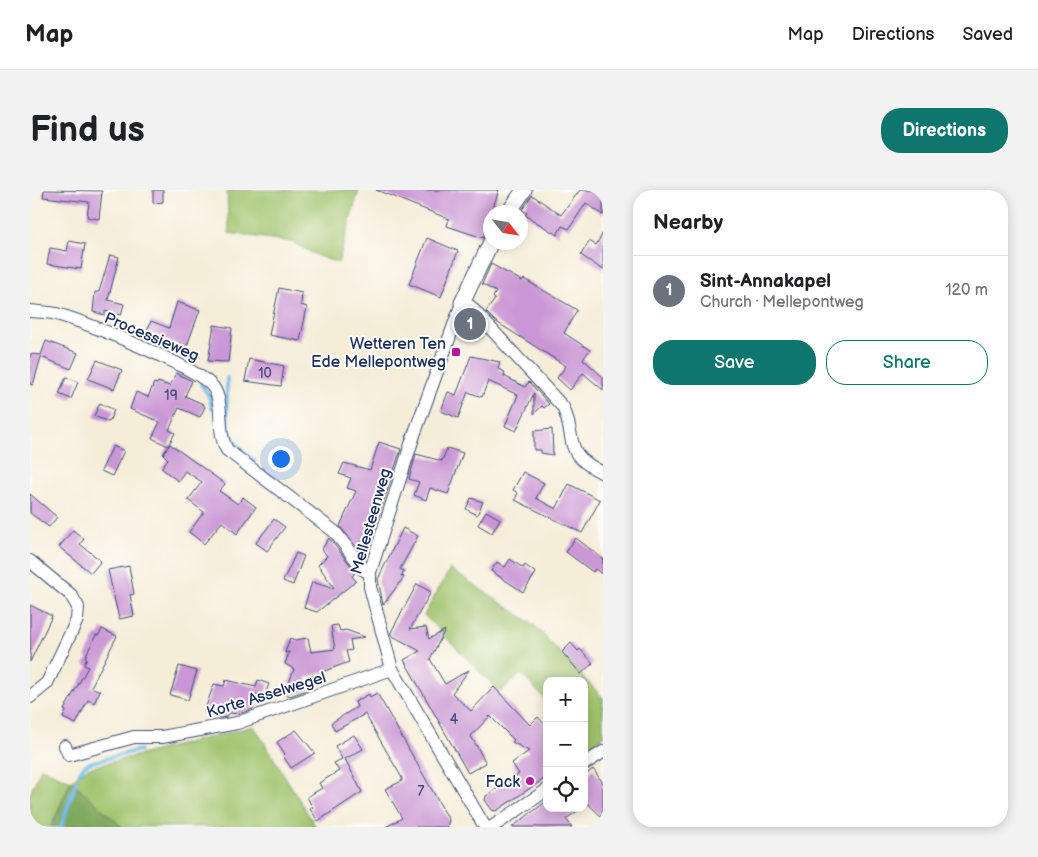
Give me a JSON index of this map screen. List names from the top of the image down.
{
  "streets": {
    "street": ["Processieweg", "Mellesteenweg", "Korte Asselwegel"]
  },
  "crossings": [
    ["Processieweg", "Mellesteenweg"],
    ["Mellesteenweg", "Korte Asselwegel"]
  ],
  "places": {
    "transit": ["Wetteren Ten Ede Mellepontweg"],
    "other": ["Fack"]
  },
  "house_numbers": [
    "10",
    "19",
    "4",
    "7"
  ],
  "north": "bottom right",
  "page": {
    "header": "Map",
    "nav": ["Map", "Directions", "Saved"],
    "buttons": [
      "Directions",
      ["Save", "Share"]
    ],
    "title": "Find us",
    "heading": "Nearby",
    "list": [
      {
        "mark": "1",
        "name": "Sint-Annakapel",
        "note": "Church · Mellepontweg",
        "value": "120 m"
      }
    ],
    "pins": "1",
    "map_buttons": ["+", "−"]
  }
}
